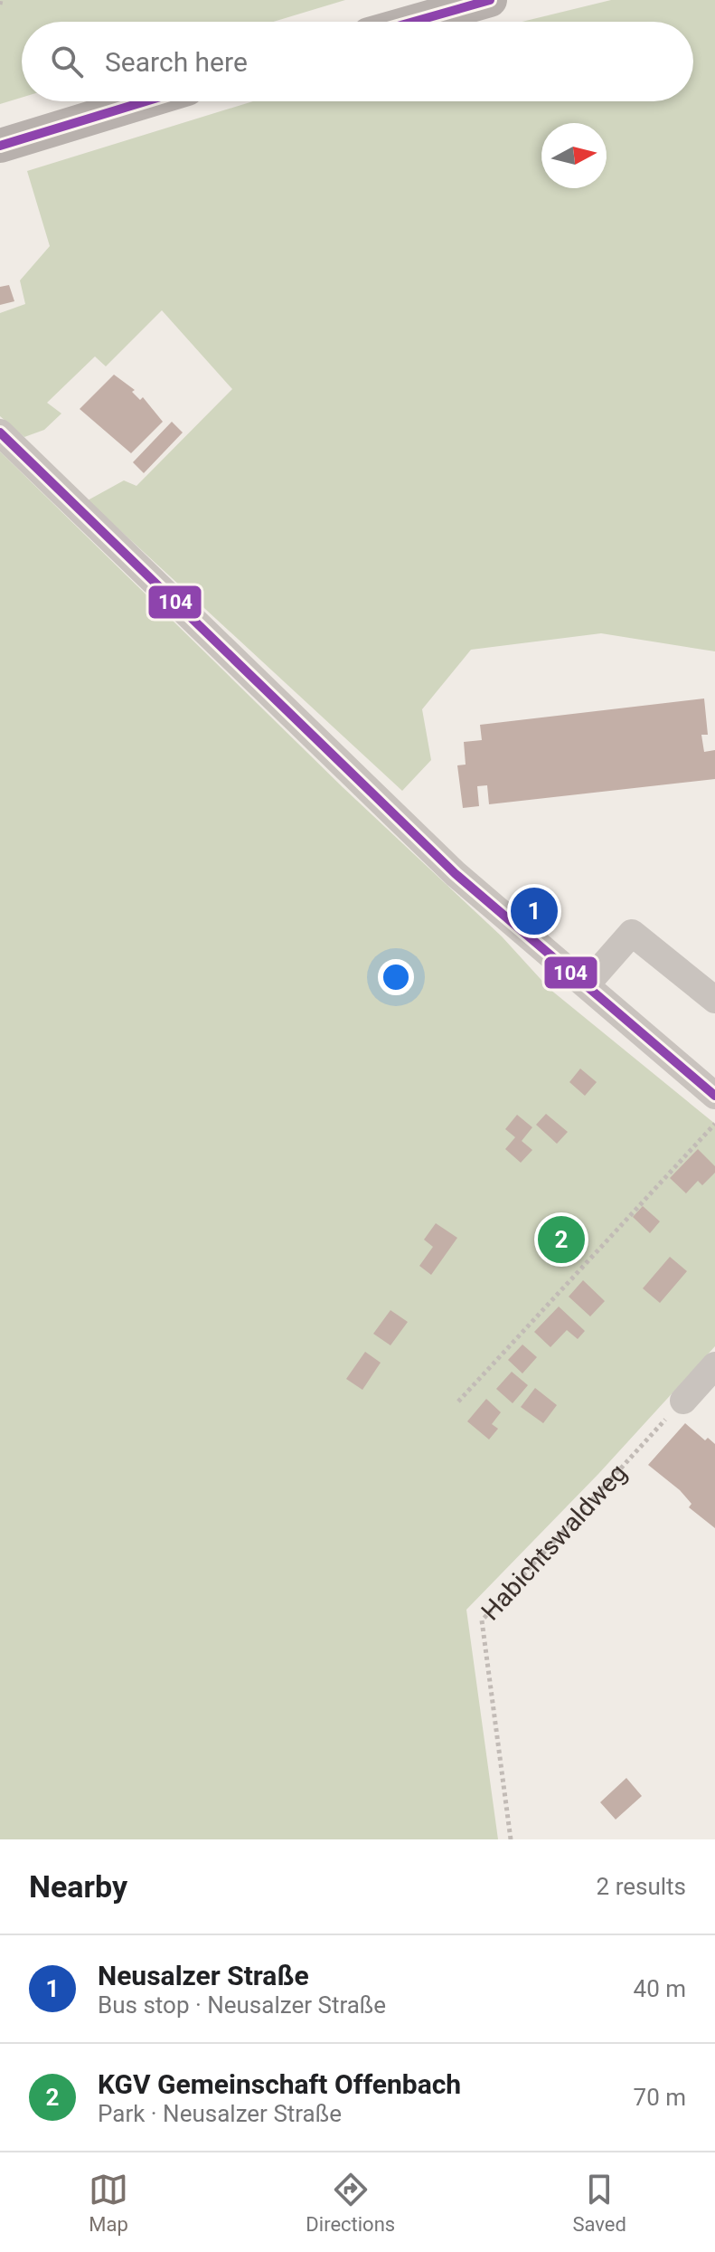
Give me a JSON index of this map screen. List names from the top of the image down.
{
  "streets": {
    "path": ["Habichtswaldweg"]
  },
  "lines": ["transit line 104"],
  "north": "right",
  "page": {
    "search": "Search here",
    "pins": ["1", "2"],
    "heading": ["Nearby", "2 results"],
    "list": [
      {
        "mark": "1",
        "name": "Neusalzer Straße",
        "note": "Bus stop · Neusalzer Straße",
        "value": "40 m"
      },
      {
        "mark": "2",
        "name": "KGV Gemeinschaft Offenbach",
        "note": "Park · Neusalzer Straße",
        "value": "70 m"
      }
    ],
    "nav": ["Map", "Directions", "Saved"]
  }
}
